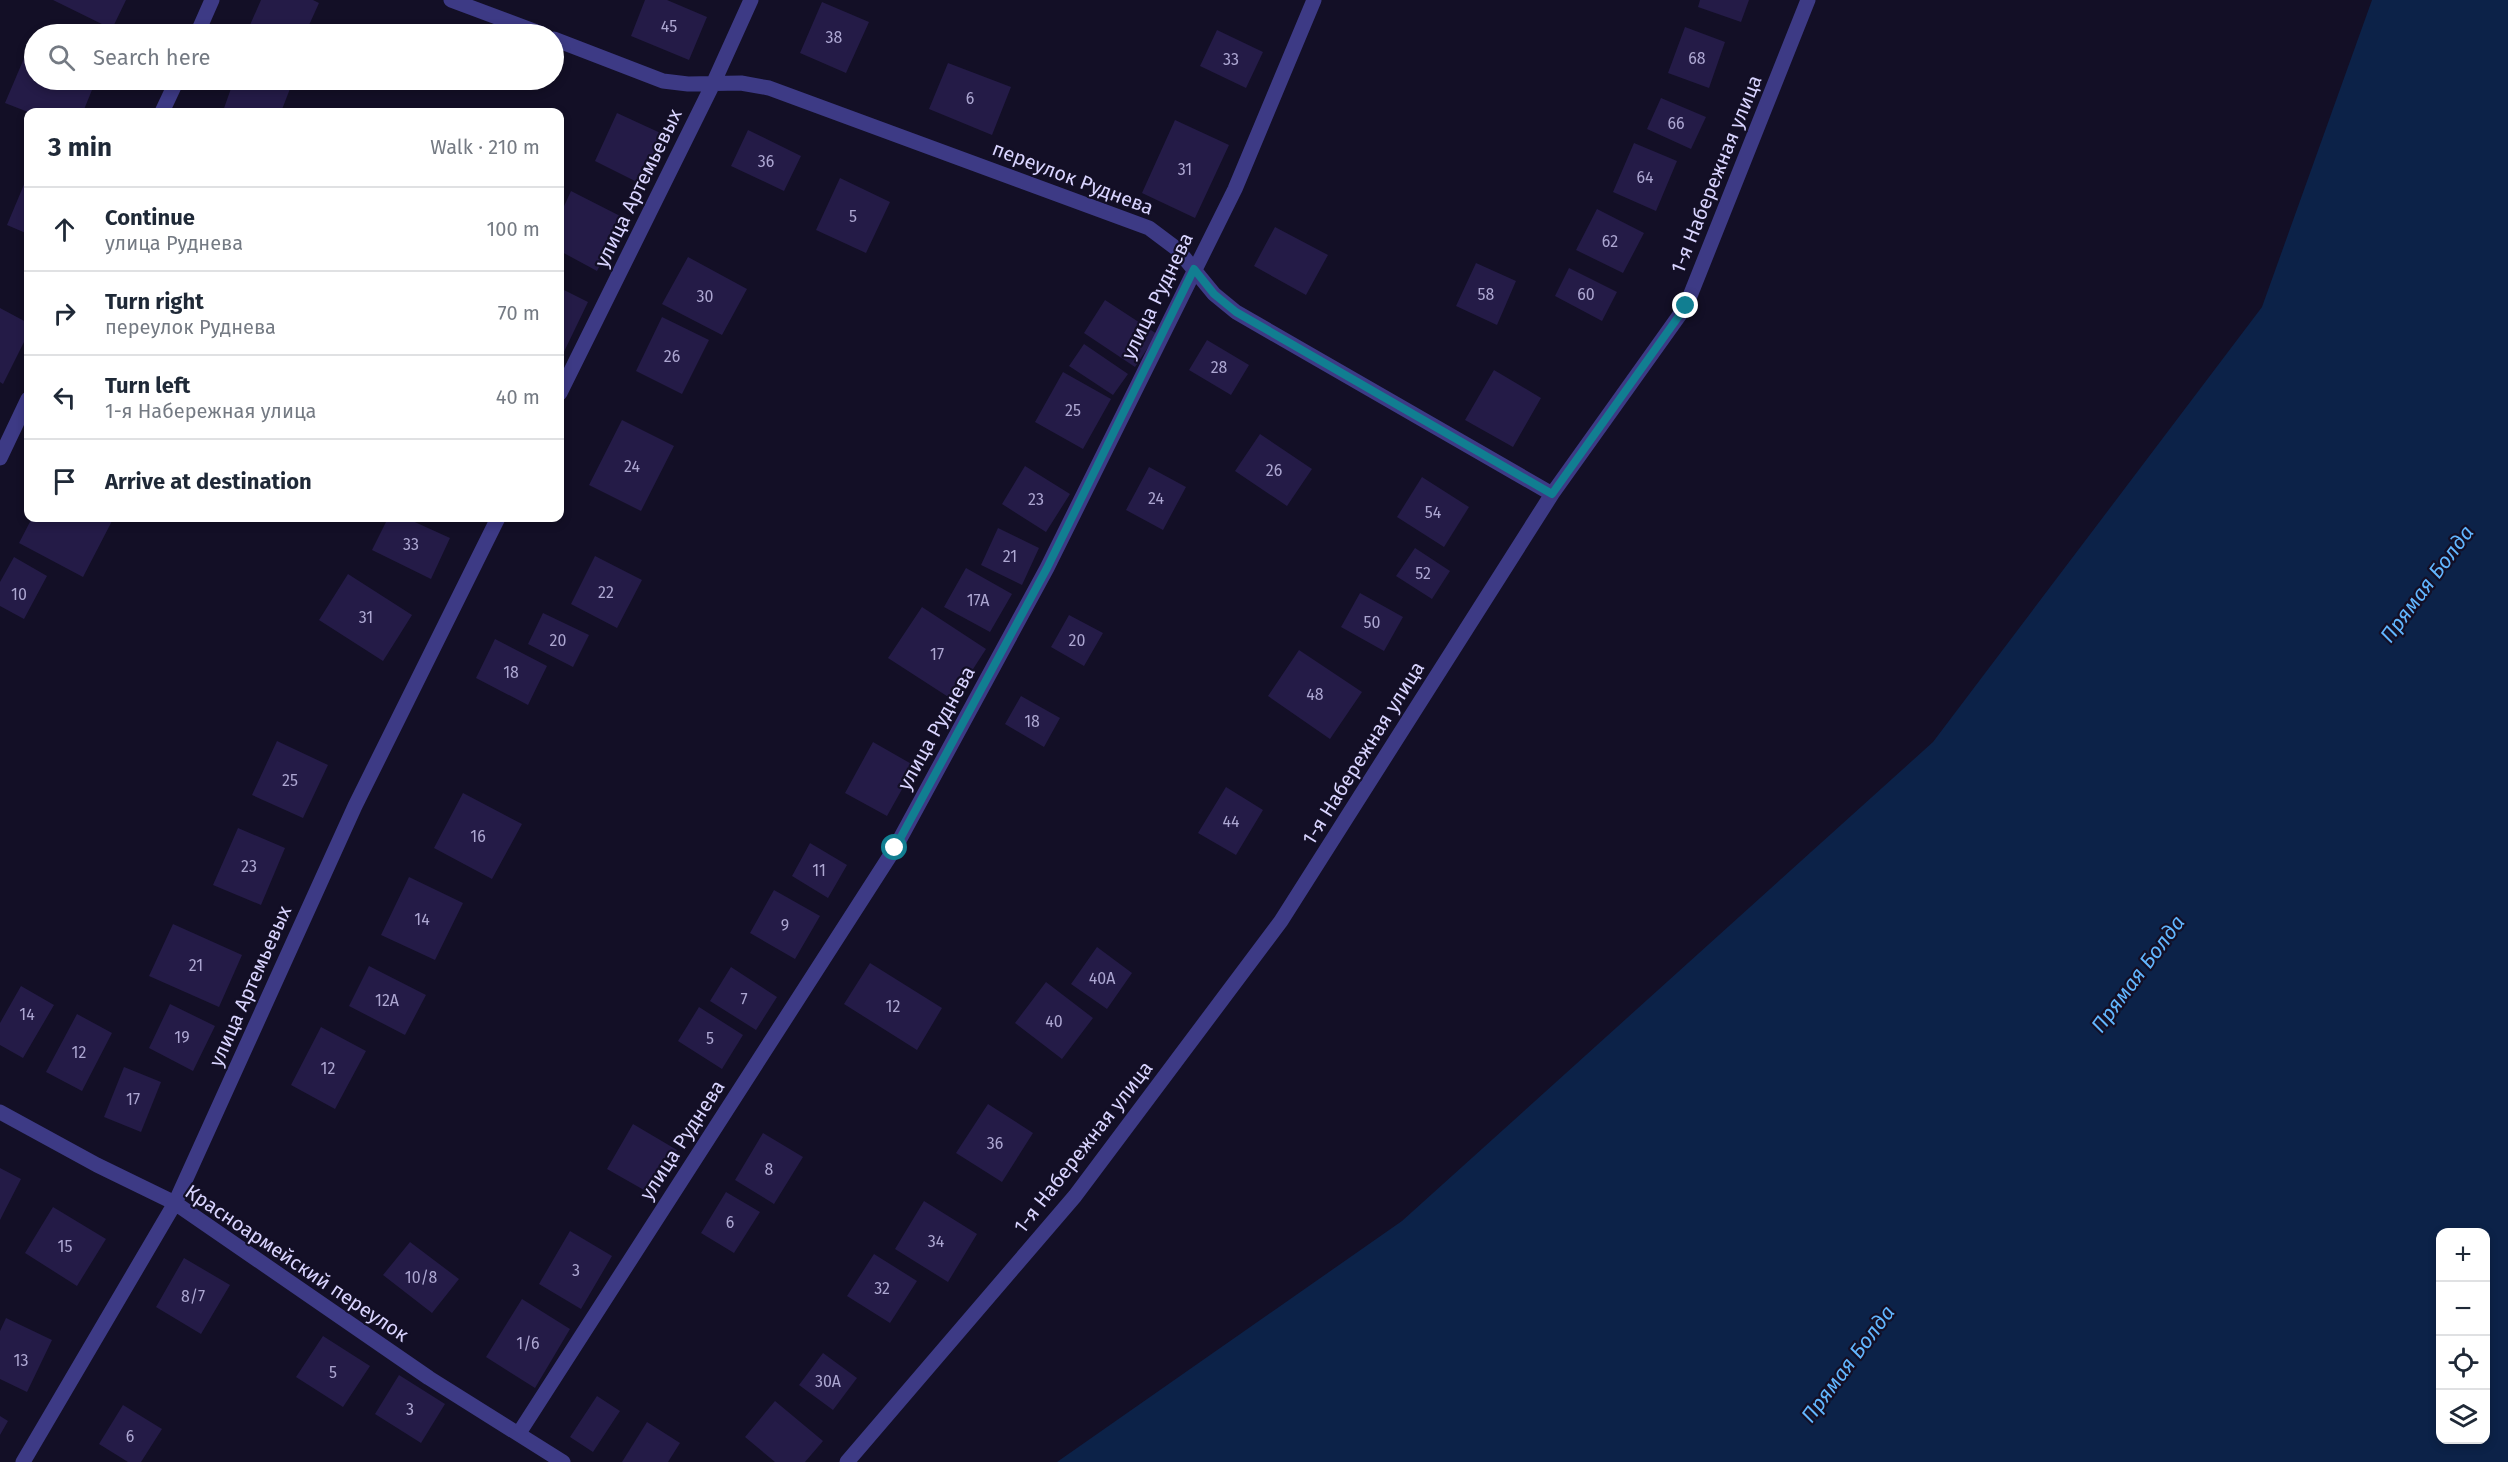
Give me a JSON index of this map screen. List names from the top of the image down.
{
  "streets": {
    "street": [
      "1-я Набережная улица",
      "переулок Руднева",
      "улица Артемьевых",
      "улица Руднева",
      "Красноармейский переулок"
    ]
  },
  "crossings": [
    ["1-я Набережная улица", "переулок Руднева"],
    ["переулок Руднева", "улица Артемьевых"],
    ["переулок Руднева", "улица Руднева"],
    ["улица Артемьевых", "Красноармейский переулок"],
    ["улица Руднева", "Красноармейский переулок"]
  ],
  "water": ["Прямая Болда"],
  "house_numbers": [
    "45",
    "38",
    "68",
    "33",
    "6",
    "66",
    "36",
    "31",
    "64",
    "5",
    "62",
    "58",
    "60",
    "30",
    "26",
    "28",
    "25",
    "24",
    "26",
    "24",
    "23",
    "54",
    "33",
    "21",
    "52",
    "22",
    "10",
    "17А",
    "31",
    "50",
    "20",
    "20",
    "17",
    "18",
    "48",
    "18",
    "25",
    "44",
    "16",
    "23",
    "11",
    "14",
    "9",
    "21",
    "40А",
    "7",
    "12А",
    "12",
    "14",
    "40",
    "19",
    "5",
    "12",
    "12",
    "17",
    "36",
    "8",
    "6",
    "34",
    "15",
    "3",
    "10/8",
    "32",
    "8/7",
    "1/6",
    "13",
    "5",
    "30А",
    "3",
    "6"
  ],
  "page": {
    "search": "Search here",
    "heading": ["3 min", "Walk · 210 m"],
    "list": [
      ["Continue", "улица Руднева", "100 m"],
      ["Turn right", "переулок Руднева", "70 m"],
      ["Turn left", "1-я Набережная улица", "40 m"],
      "Arrive at destination"
    ],
    "map_buttons": ["+", "−"]
  }
}
